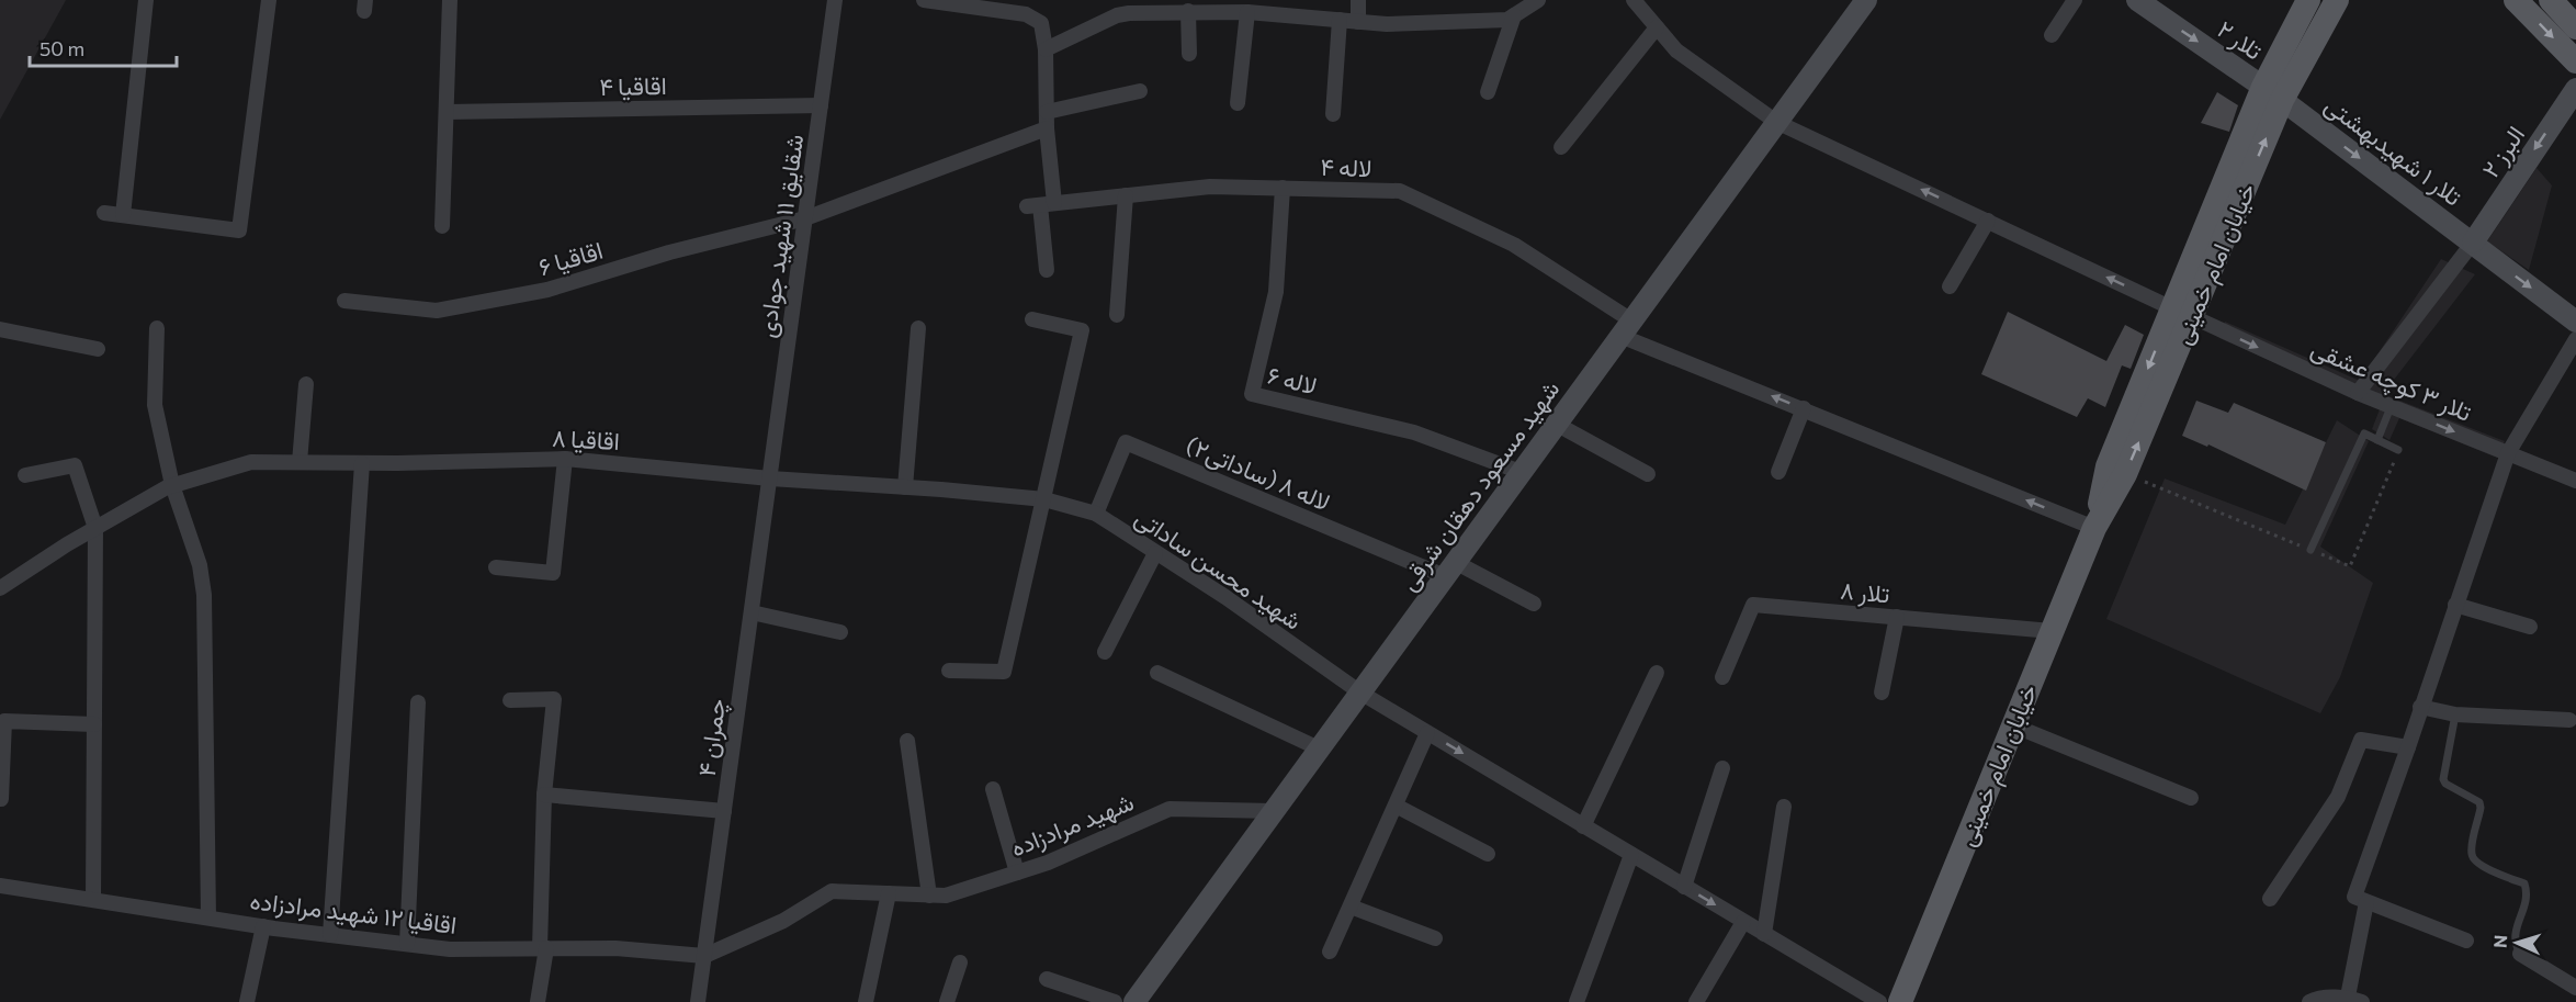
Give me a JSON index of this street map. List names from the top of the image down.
{
  "streets": {
    "main road": [
      "تلار ۲",
      "تلار ۱ شهیدبهشتی",
      "البرز ۲",
      "خیابان امام خمینی",
      "شهید مسعود دهقان شرقی"
    ],
    "street": [
      "اقاقیا ۴",
      "لاله ۴",
      "شقایق ۱۱ شهید جوادی",
      "اقاقیا ۶",
      "لاله ۶",
      "تلار ۳ کوچه عشقی",
      "اقاقیا ۸",
      "لاله ۸ (ساداتی۲)",
      "شهید محسن ساداتی",
      "تلار ۸",
      "چمران ۴",
      "شهید مرادزاده",
      "اقاقیا ۱۲ شهید مرادزاده"
    ]
  },
  "crossings": [
    ["تلار ۲", "تلار ۱ شهیدبهشتی"],
    ["تلار ۲", "خیابان امام خمینی"],
    ["اقاقیا ۴", "شقایق ۱۱ شهید جوادی"],
    ["تلار ۱ شهیدبهشتی", "البرز ۲"],
    ["تلار ۱ شهیدبهشتی", "خیابان امام خمینی"],
    ["لاله ۴", "خیابان امام خمینی"],
    ["لاله ۴", "لاله ۶"],
    ["لاله ۴", "شهید مسعود دهقان شرقی"],
    ["شقایق ۱۱ شهید جوادی", "اقاقیا ۶"],
    ["شقایق ۱۱ شهید جوادی", "اقاقیا ۸"],
    ["شقایق ۱۱ شهید جوادی", "چمران ۴"],
    ["خیابان امام خمینی", "تلار ۳ کوچه عشقی"],
    ["خیابان امام خمینی", "تلار ۸"],
    ["لاله ۶", "شهید مسعود دهقان شرقی"],
    ["تلار ۳ کوچه عشقی", "شهید مسعود دهقان شرقی"],
    ["اقاقیا ۸", "شهید محسن ساداتی"],
    ["اقاقیا ۸", "چمران ۴"],
    ["لاله ۸ (ساداتی۲)", "شهید مسعود دهقان شرقی"],
    ["لاله ۸ (ساداتی۲)", "شهید محسن ساداتی"],
    ["شهید مسعود دهقان شرقی", "شهید محسن ساداتی"],
    ["شهید مسعود دهقان شرقی", "شهید مرادزاده"],
    ["چمران ۴", "شهید مرادزاده"],
    ["چمران ۴", "اقاقیا ۱۲ شهید مرادزاده"],
    ["شهید مرادزاده", "اقاقیا ۱۲ شهید مرادزاده"]
  ],
  "one_way": [
    "تلار ۲",
    "تلار ۱ شهیدبهشتی",
    "البرز ۲",
    "لاله ۴"
  ],
  "scale_bar": "50 m",
  "north": "left"
}
